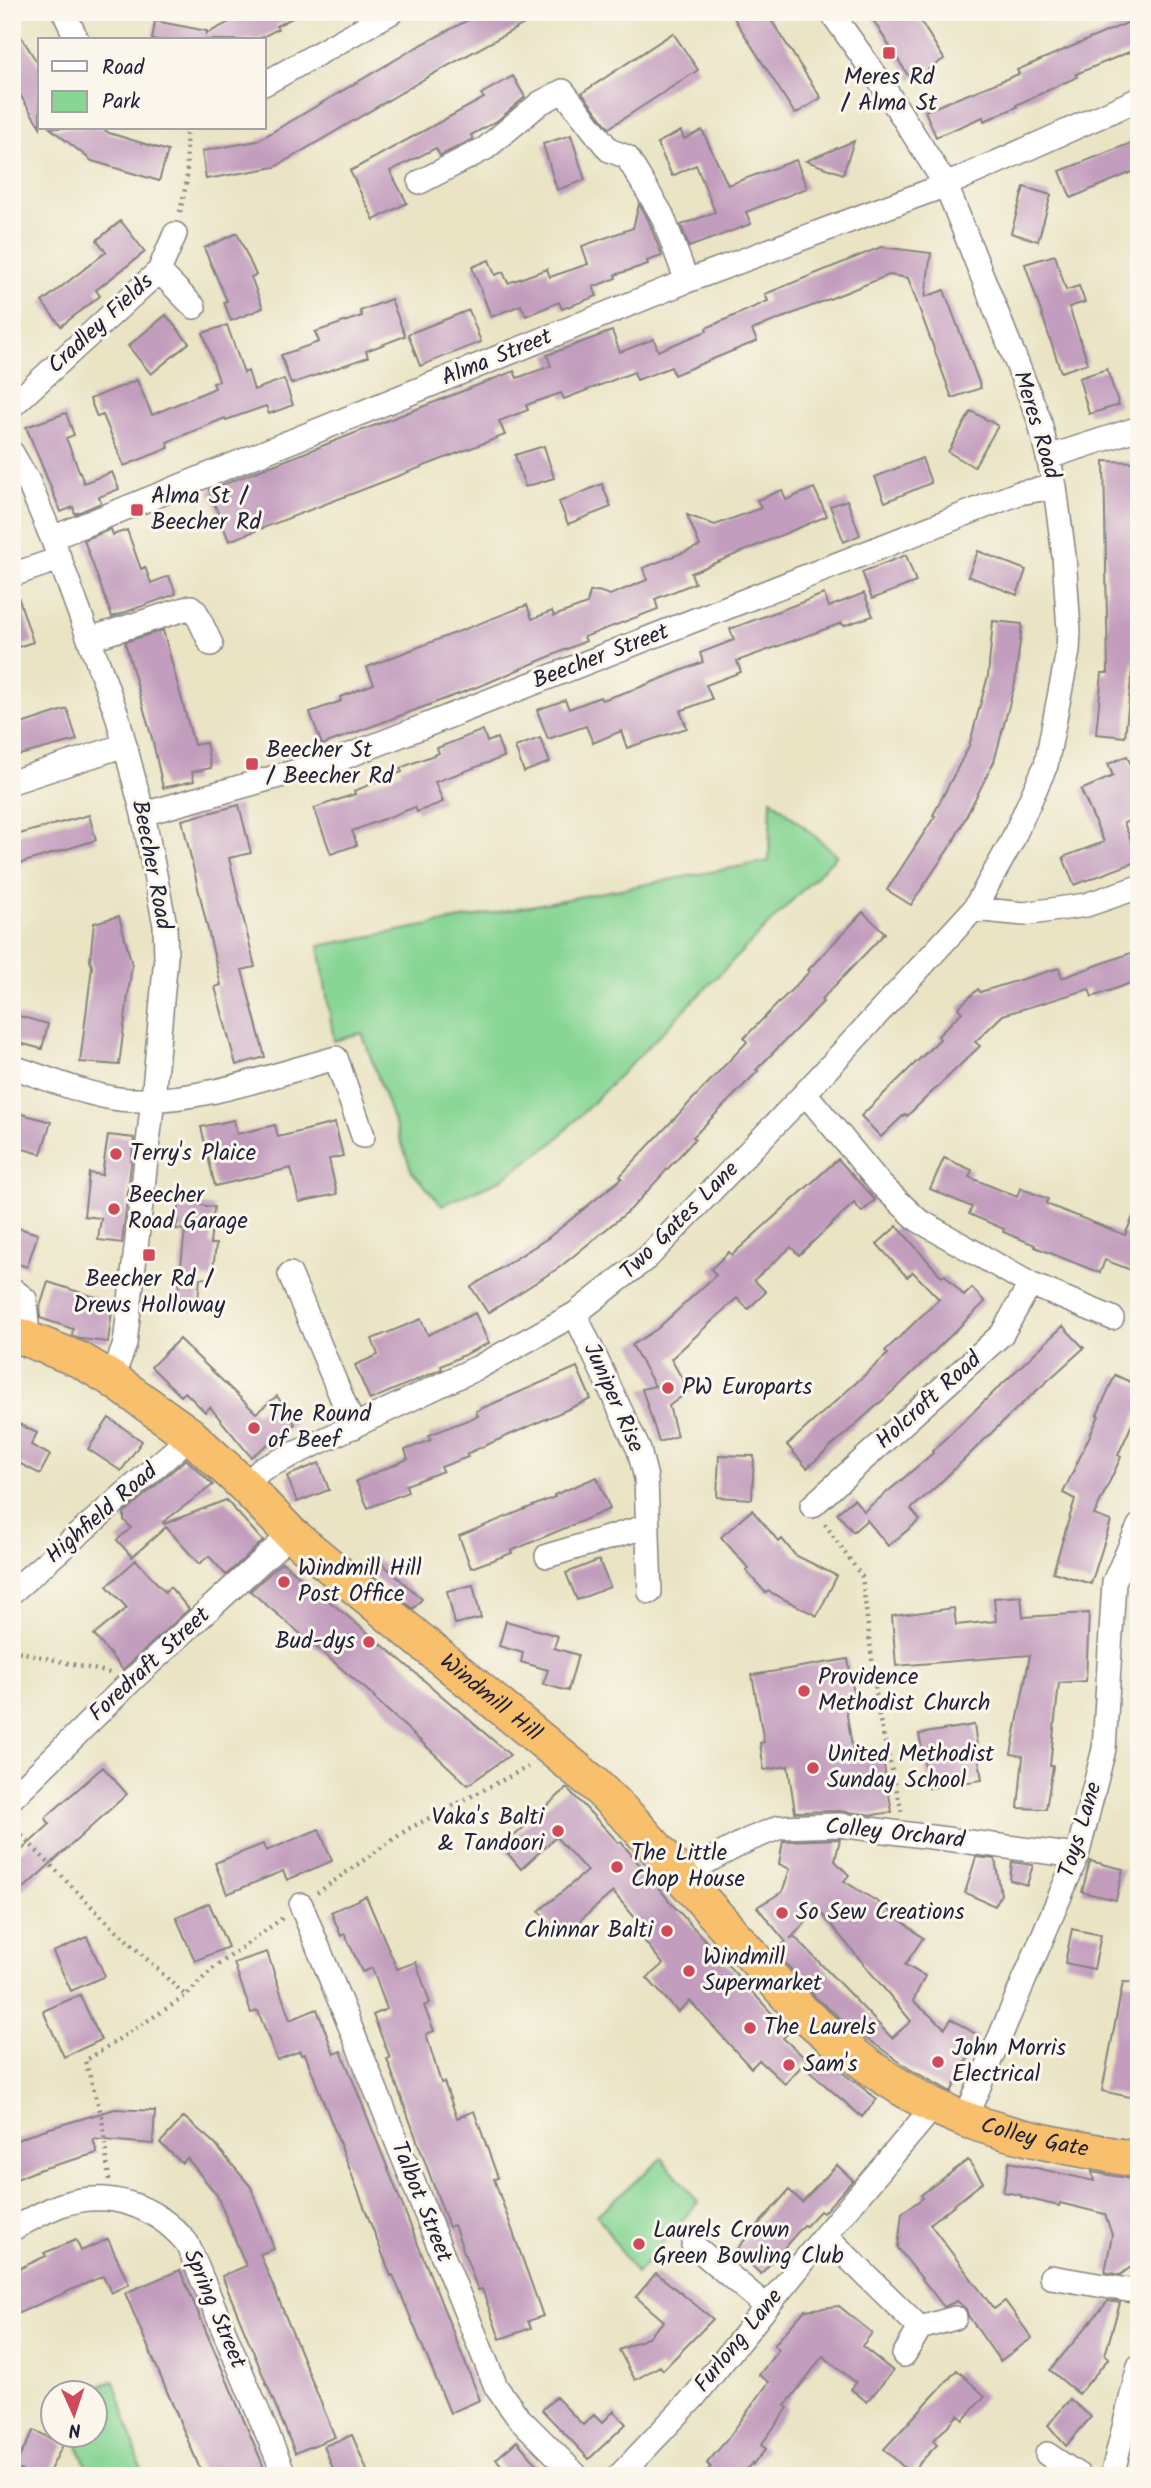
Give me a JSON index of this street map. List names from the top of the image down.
{
  "streets": {
    "highway": ["Windmill Hill", "Colley Gate"],
    "street": [
      "Cradley Fields",
      "Alma Street",
      "Meres Road",
      "Beecher Street",
      "Beecher Road",
      "Two Gates Lane",
      "Juniper Rise",
      "Holcroft Road",
      "Highfield Road",
      "Foredraft Street",
      "Toys Lane",
      "Colley Orchard",
      "Talbot Street",
      "Spring Street",
      "Furlong Lane"
    ]
  },
  "crossings": [
    ["Alma Street", "Meres Road"],
    ["Alma Street", "Beecher Road"],
    ["Meres Road", "Beecher Street"],
    ["Meres Road", "Two Gates Lane"],
    ["Beecher Street", "Beecher Road"],
    ["Beecher Road", "Windmill Hill"],
    ["Two Gates Lane", "Juniper Rise"],
    ["Two Gates Lane", "Windmill Hill"],
    ["Highfield Road", "Windmill Hill"],
    ["Foredraft Street", "Windmill Hill"],
    ["Windmill Hill", "Toys Lane"],
    ["Windmill Hill", "Colley Orchard"],
    ["Windmill Hill", "Colley Gate"],
    ["Windmill Hill", "Furlong Lane"],
    ["Toys Lane", "Colley Orchard"],
    ["Toys Lane", "Colley Gate"],
    ["Toys Lane", "Furlong Lane"],
    ["Colley Gate", "Furlong Lane"]
  ],
  "places": {
    "transit": [
      "Meres Rd / Alma St",
      "Alma St / Beecher Rd",
      "Beecher St / Beecher Rd",
      "Beecher Rd / Drews Holloway"
    ],
    "other": [
      "Terry's Plaice",
      "Beecher Road Garage",
      "PW Europarts",
      "The Round of Beef",
      "Windmill Hill Post Office",
      "Bud-dys",
      "Providence Methodist Church",
      "United Methodist Sunday School",
      "Vaka's Balti & Tandoori",
      "The Little Chop House",
      "So Sew Creations",
      "Chinnar Balti",
      "Windmill Supermarket",
      "The Laurels",
      "John Morris Electrical",
      "Sam's",
      "Laurels Crown Green Bowling Club"
    ]
  },
  "legend": ["Road", "Park"],
  "north": "bottom"
}
